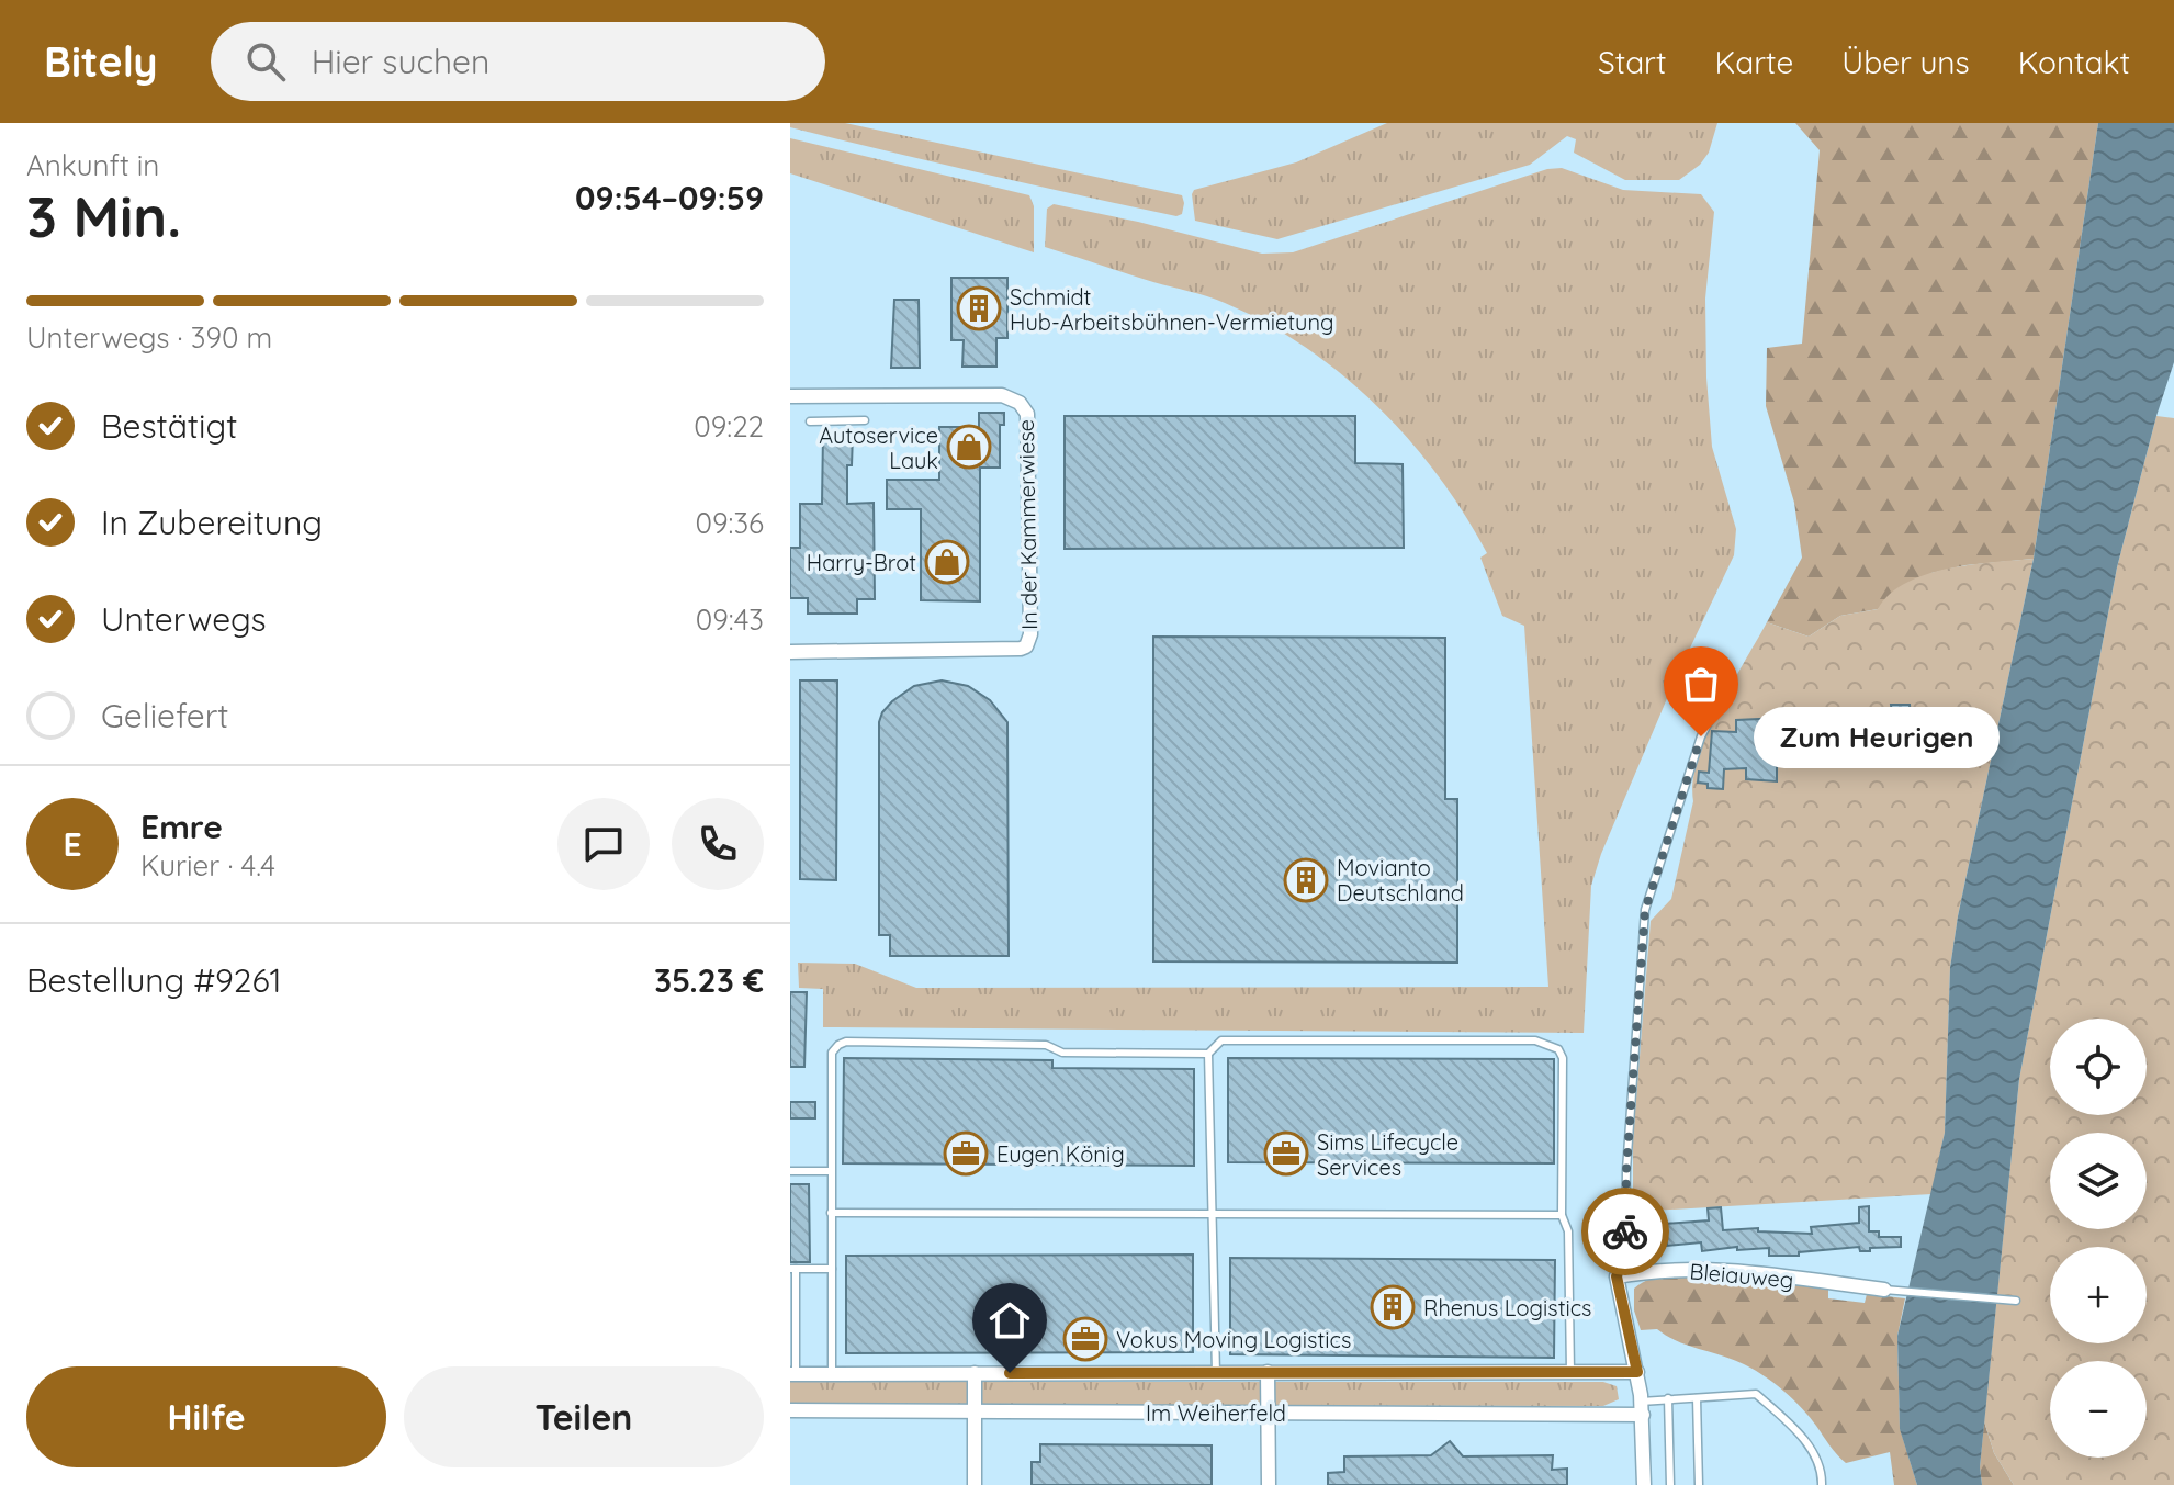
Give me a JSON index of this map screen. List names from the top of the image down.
{
  "streets": {
    "street": ["In der Kammerwiese", "Bleiauweg", "Im Weiherfeld"]
  },
  "places": {
    "building": ["Schmidt Hub-Arbeitsbühnen-Vermietung", "Movianto Deutschland", "Rhenus Logistics"],
    "shop": ["Autoservice Lauk", "Harry-Brot"],
    "other": ["Zum Heurigen"],
    "office": ["Eugen König", "Sims Lifecycle Services", "Vokus Moving Logistics"]
  },
  "page": {
    "header": "Bitely",
    "search": "Hier suchen",
    "nav": [
      "Start",
      "Karte",
      "Über uns",
      "Kontakt"
    ],
    "heading": ["3 Min.", "Ankunft in", "09:54–09:59"],
    "panel": [
      "Emre",
      "Kurier · 4.4",
      "Bestellung #9261",
      "35.23 €"
    ],
    "bar": "Unterwegs · 390 m",
    "list": [
      ["Bestätigt", "09:22"],
      ["In Zubereitung", "09:36"],
      ["Unterwegs", "09:43"],
      "Geliefert"
    ],
    "bubble": "Zum Heurigen",
    "round": "E",
    "map_buttons": ["+", "−"],
    "buttons": ["Hilfe", "Teilen"]
  }
}
